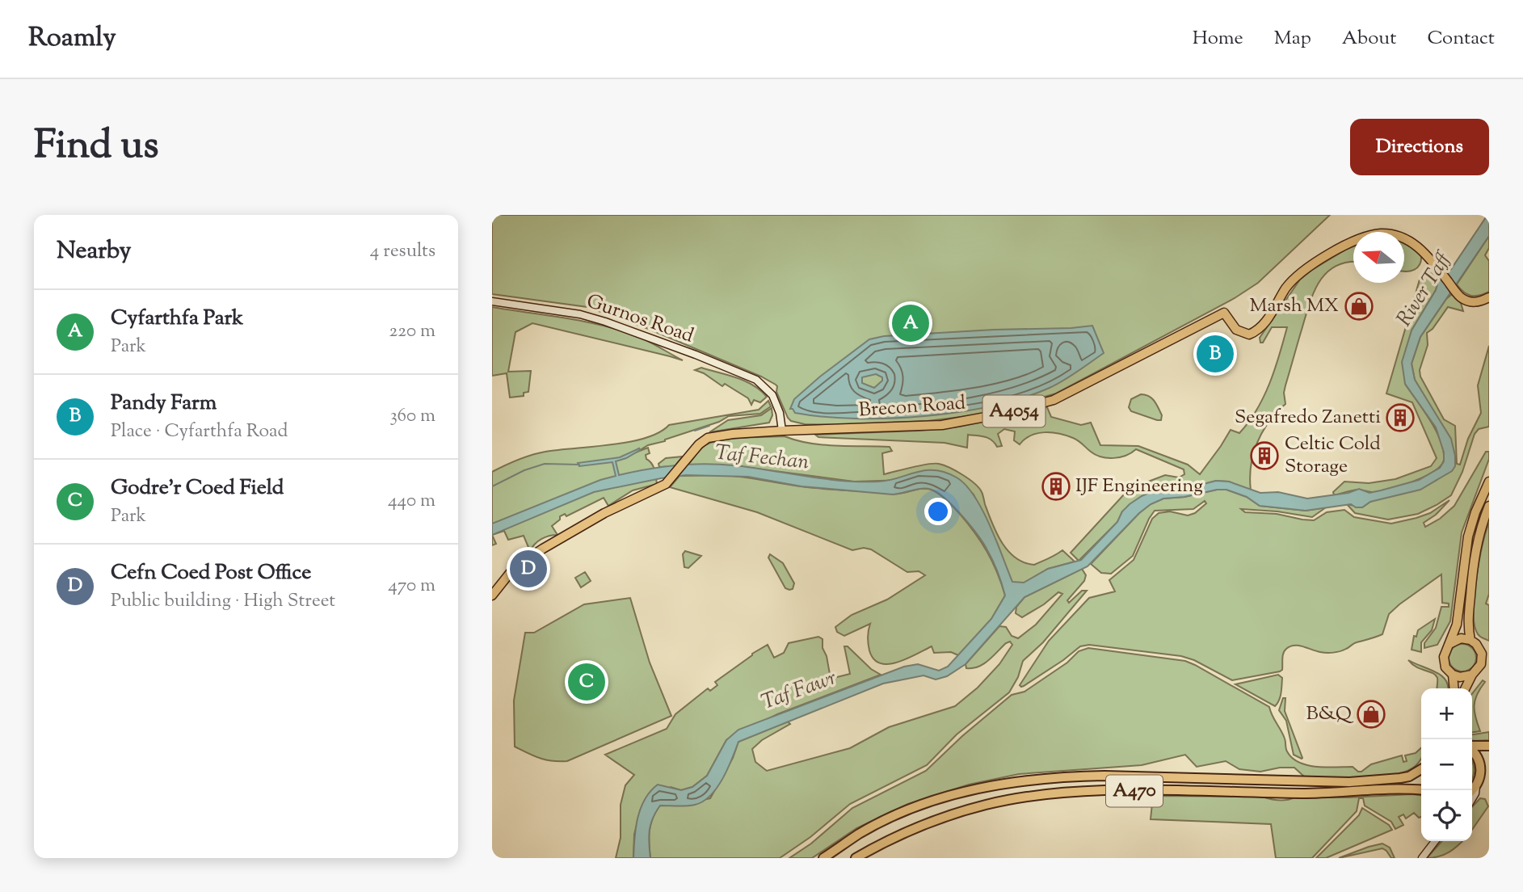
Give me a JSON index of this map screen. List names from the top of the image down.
{
  "streets": {
    "highway": ["A470"],
    "main road": ["Brecon Road", "A4054"],
    "street": ["Gurnos Road"]
  },
  "crossings": [
    ["Gurnos Road", "Brecon Road"]
  ],
  "water": ["River Taff", "Taf Fechan", "Taf Fawr"],
  "places": {
    "shop": ["Marsh MX", "B&Q"],
    "building": ["Segafredo Zanetti", "Celtic Cold Storage", "IJF Engineering"]
  },
  "north": "left",
  "page": {
    "header": "Roamly",
    "nav": [
      "Home",
      "Map",
      "About",
      "Contact"
    ],
    "title": "Find us",
    "buttons": "Directions",
    "heading": ["Nearby", "4 results"],
    "list": [
      {
        "mark": "A",
        "name": "Cyfarthfa Park",
        "note": "Park",
        "value": "220 m"
      },
      {
        "mark": "B",
        "name": "Pandy Farm",
        "note": "Place · Cyfarthfa Road",
        "value": "360 m"
      },
      {
        "mark": "C",
        "name": "Godre'r Coed Field",
        "note": "Park",
        "value": "440 m"
      },
      {
        "mark": "D",
        "name": "Cefn Coed Post Office",
        "note": "Public building · High Street",
        "value": "470 m"
      }
    ],
    "pins": [
      "A",
      "B",
      "D",
      "C"
    ],
    "map_buttons": ["+", "−"]
  }
}
